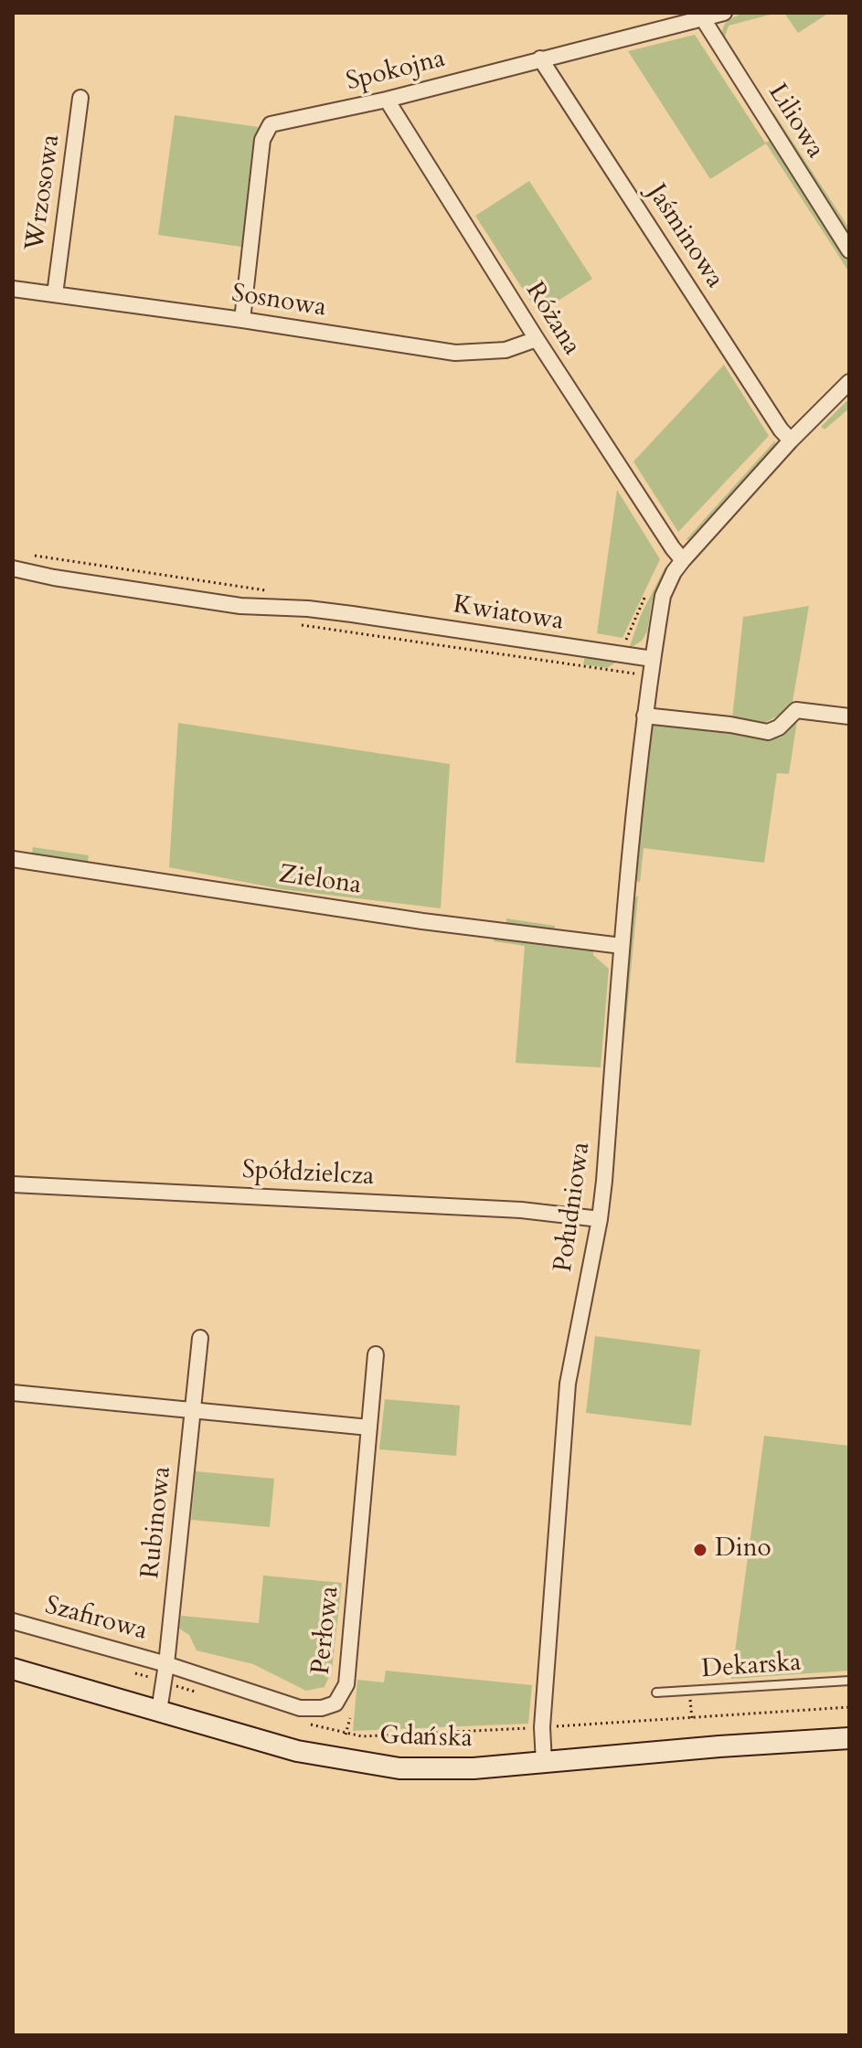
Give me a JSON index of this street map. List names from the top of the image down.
{
  "streets": {
    "main road": ["Gdańska"],
    "street": [
      "Spokojna",
      "Liliowa",
      "Wrzosowa",
      "Jaśminowa",
      "Sosnowa",
      "Różana",
      "Kwiatowa",
      "Zielona",
      "Spółdzielcza",
      "Południowa",
      "Rubinowa",
      "Szafirowa",
      "Perłowa"
    ],
    "lane": ["Dekarska"]
  },
  "crossings": [
    ["Spokojna", "Liliowa"],
    ["Spokojna", "Jaśminowa"],
    ["Spokojna", "Sosnowa"],
    ["Spokojna", "Różana"],
    ["Wrzosowa", "Sosnowa"],
    ["Sosnowa", "Różana"],
    ["Kwiatowa", "Południowa"],
    ["Zielona", "Południowa"],
    ["Spółdzielcza", "Południowa"],
    ["Południowa", "Gdańska"],
    ["Rubinowa", "Szafirowa"],
    ["Rubinowa", "Perłowa"],
    ["Rubinowa", "Gdańska"],
    ["Szafirowa", "Perłowa"]
  ],
  "places": ["Dino"]
}
